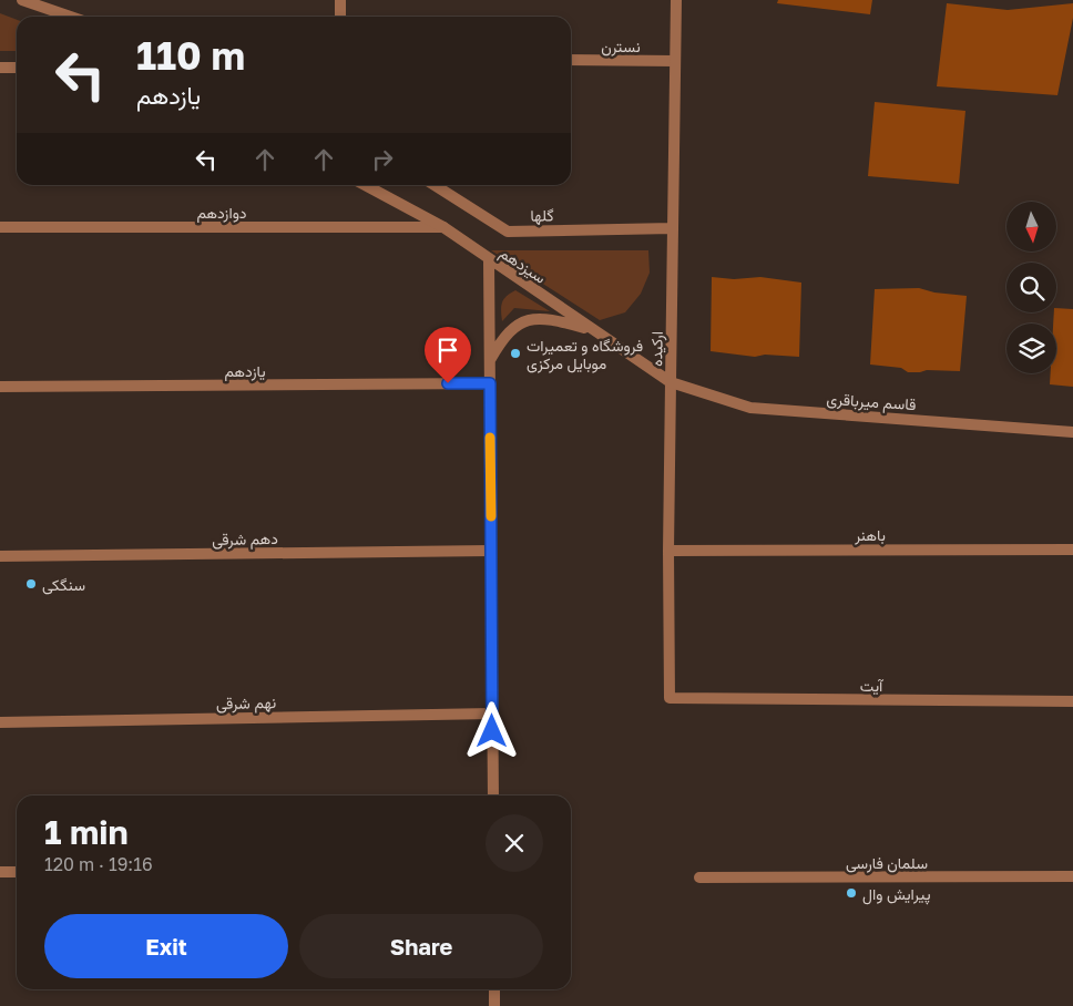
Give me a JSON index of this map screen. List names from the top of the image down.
{
  "streets": {
    "street": [
      "نسترن",
      "دوازدهم",
      "گلها",
      "سیزدهم",
      "ارکیده",
      "یازدهم",
      "قاسم میرباقری",
      "باهنر",
      "دهم شرقی",
      "آیت",
      "نهم شرقی",
      "سلمان فارسی"
    ]
  },
  "crossings": [
    ["نسترن", "ارکیده"],
    ["دوازدهم", "سیزدهم"],
    ["گلها", "ارکیده"],
    ["سیزدهم", "ارکیده"],
    ["سیزدهم", "قاسم میرباقری"],
    ["ارکیده", "قاسم میرباقری"],
    ["ارکیده", "باهنر"],
    ["ارکیده", "آیت"]
  ],
  "places": ["فروشگاه و تعمیرات موبایل مرکزی", "سنگکی", "پیرایش وال"],
  "north": "bottom",
  "page": {
    "turn": ["110 m", "یازدهم"],
    "heading": ["1 min", "120 m · 19:16"],
    "buttons": ["Exit", "Share"]
  }
}
